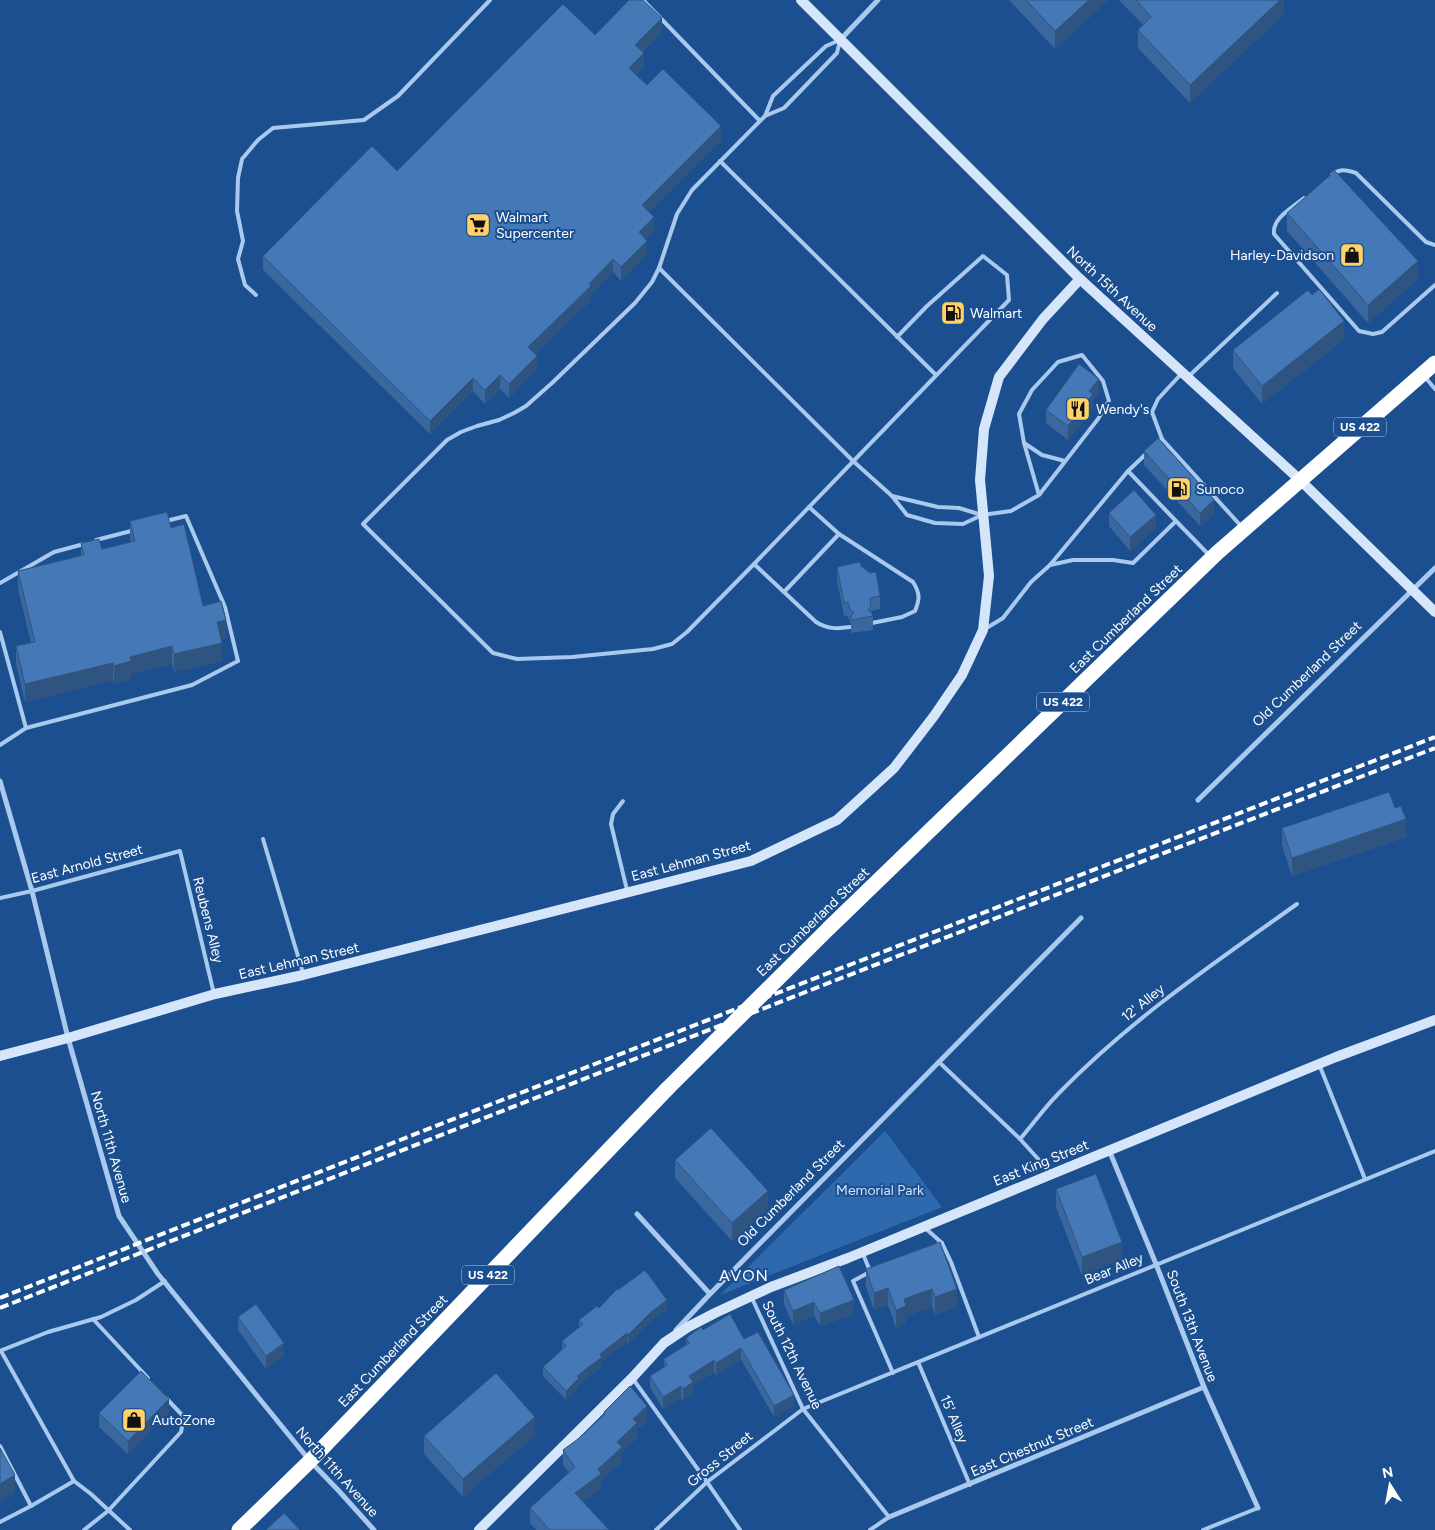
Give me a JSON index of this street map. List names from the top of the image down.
{
  "streets": {
    "highway": ["US 422", "East Cumberland Street"],
    "main road": [
      "North 15th Avenue",
      "Old Cumberland Street",
      "East Lehman Street",
      "East King Street"
    ],
    "street": ["North 11th Avenue", "South 13th Avenue", "East Chestnut Street"],
    "lane": [
      "East Arnold Street",
      "Reubens Alley",
      "12' Alley",
      "Bear Alley",
      "South 12th Avenue",
      "15' Alley",
      "Gross Street"
    ]
  },
  "crossings": [
    ["North 15th Avenue", "East Cumberland Street"],
    ["North 15th Avenue", "Old Cumberland Street"],
    ["North 15th Avenue", "East Lehman Street"],
    ["East Cumberland Street", "North 11th Avenue"],
    ["Old Cumberland Street", "East King Street"],
    ["East Lehman Street", "Reubens Alley"],
    ["East Lehman Street", "North 11th Avenue"],
    ["East Arnold Street", "Reubens Alley"],
    ["East Arnold Street", "North 11th Avenue"],
    ["East King Street", "South 13th Avenue"],
    ["East King Street", "South 12th Avenue"],
    ["Bear Alley", "South 13th Avenue"],
    ["Bear Alley", "South 12th Avenue"],
    ["Bear Alley", "15' Alley"],
    ["Bear Alley", "Gross Street"],
    ["South 13th Avenue", "East Chestnut Street"],
    ["South 12th Avenue", "East Chestnut Street"],
    ["South 12th Avenue", "Gross Street"],
    ["15' Alley", "East Chestnut Street"]
  ],
  "districts": ["AVON"],
  "parks": ["Memorial Park"],
  "places": {
    "supermarket": ["Walmart Supercenter"],
    "shop": ["Harley-Davidson", "AutoZone"],
    "fuel station": ["Walmart", "Sunoco"],
    "restaurant": ["Wendy's"]
  },
  "north": "top"
}
